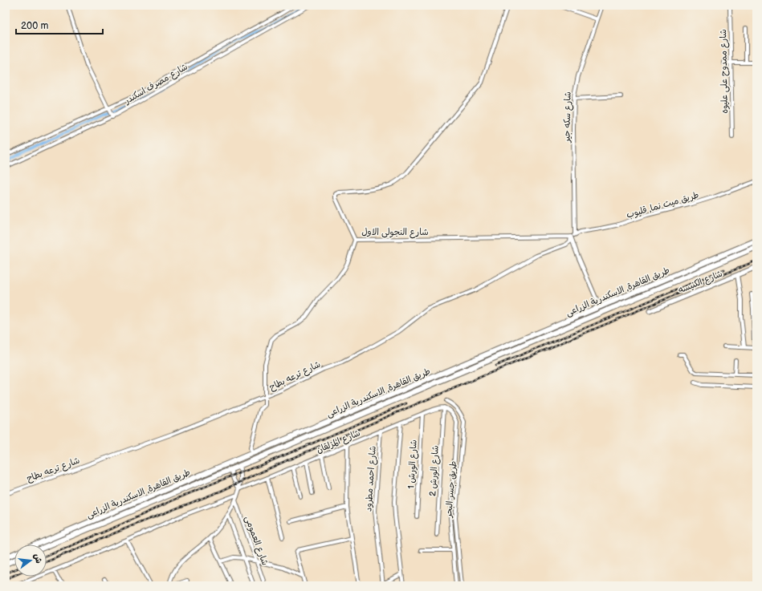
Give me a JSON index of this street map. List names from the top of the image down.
{
  "streets": {
    "highway": ["طريق القاهرة, الاسكندرية الزراعى"],
    "main road": ["شارع الكنيسه"],
    "street": [
      "شارع ممدوح على عليوه",
      "شارع مصرف اسكندر",
      "شارع سكه جير",
      "طريق ميت نما, قليوب",
      "شارع النجولى الاول",
      "شارع ترعه بطاح",
      "شارع المزلقان",
      "شارع الورش 1",
      "شارع الورش 2",
      "شارع احمد مطرود",
      "طريق جسر البحر",
      "شارع العمومى"
    ]
  },
  "crossings": [
    ["شارع سكه جير", "طريق ميت نما, قليوب"],
    ["طريق ميت نما, قليوب", "شارع النجولى الاول"],
    ["طريق ميت نما, قليوب", "شارع ترعه بطاح"],
    ["شارع النجولى الاول", "طريق القاهرة, الاسكندرية الزراعى"],
    ["شارع النجولى الاول", "شارع ترعه بطاح"],
    ["شارع المزلقان", "شارع الورش 1"],
    ["شارع المزلقان", "شارع الورش 2"],
    ["شارع المزلقان", "شارع احمد مطرود"],
    ["شارع المزلقان", "طريق جسر البحر"],
    ["شارع الورش 2", "طريق جسر البحر"]
  ],
  "scale_bar": "200 m",
  "north": "right"
}
